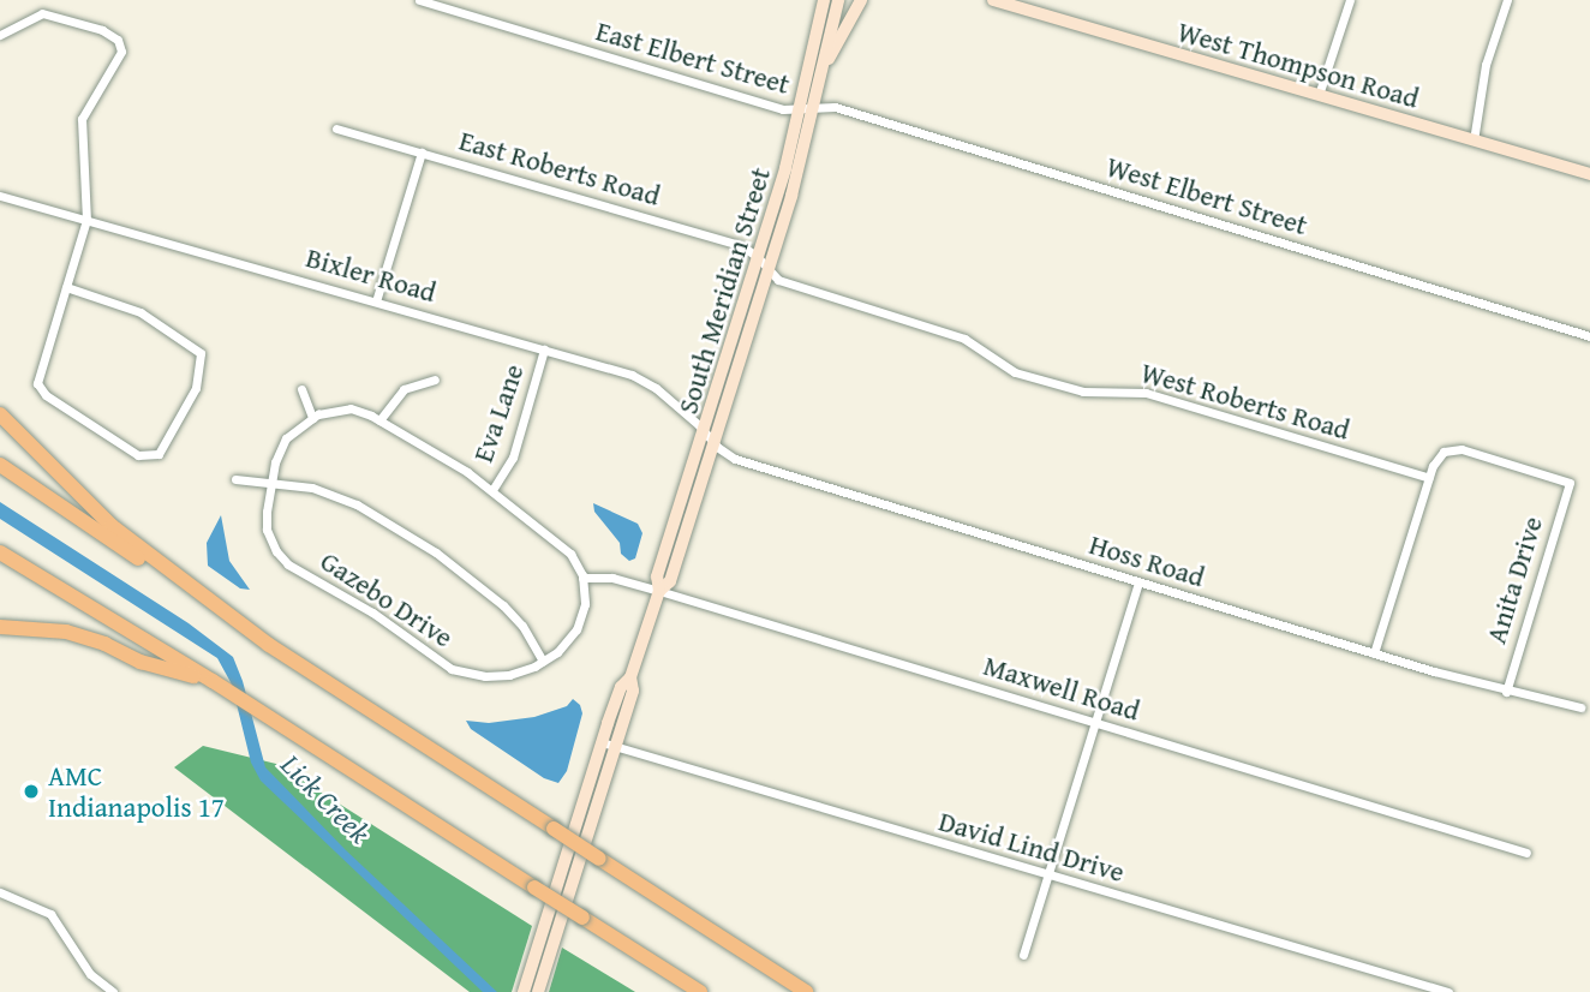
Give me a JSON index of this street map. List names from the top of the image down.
{
  "streets": {
    "main road": ["West Thompson Road", "South Meridian Street"],
    "street": [
      "East Elbert Street",
      "East Roberts Road",
      "West Elbert Street",
      "Bixler Road",
      "West Roberts Road",
      "Eva Lane",
      "Hoss Road",
      "Anita Drive",
      "Gazebo Drive",
      "Maxwell Road",
      "David Lind Drive"
    ]
  },
  "crossings": [
    ["East Elbert Street", "West Elbert Street"],
    ["East Elbert Street", "South Meridian Street"],
    ["East Roberts Road", "South Meridian Street"],
    ["East Roberts Road", "West Roberts Road"],
    ["West Elbert Street", "South Meridian Street"],
    ["Bixler Road", "South Meridian Street"],
    ["Bixler Road", "Eva Lane"],
    ["Bixler Road", "Hoss Road"],
    ["South Meridian Street", "West Roberts Road"],
    ["South Meridian Street", "Hoss Road"],
    ["South Meridian Street", "Maxwell Road"],
    ["South Meridian Street", "David Lind Drive"],
    ["West Roberts Road", "Anita Drive"],
    ["Hoss Road", "Anita Drive"]
  ],
  "water": ["Lick Creek"],
  "places": ["AMC Indianapolis 17"]
}
